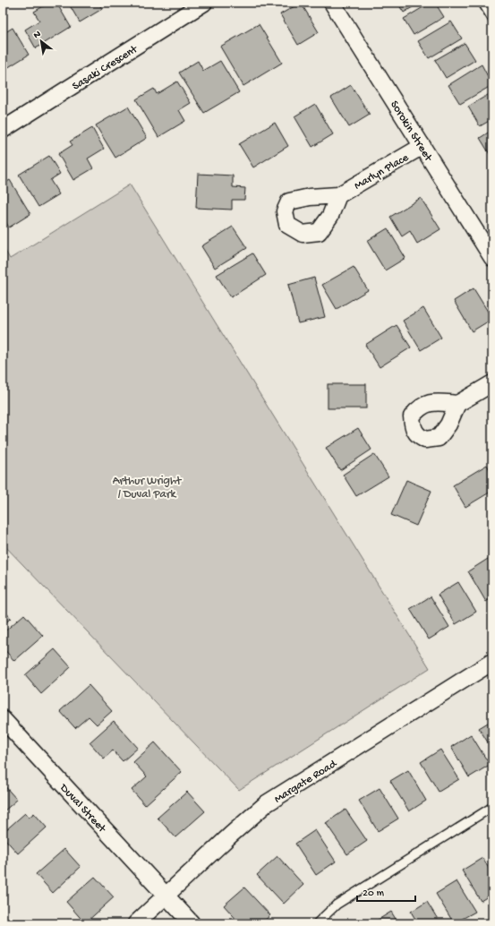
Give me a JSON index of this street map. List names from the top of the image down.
{
  "streets": {
    "street": [
      "Sasaki Crescent",
      "Sorokin Street",
      "Marlyn Place",
      "Margate Road",
      "Duval Street"
    ]
  },
  "crossings": [
    ["Sorokin Street", "Marlyn Place"],
    ["Margate Road", "Duval Street"]
  ],
  "parks": ["Arthur Wright / Duval Park"],
  "scale_bar": "20 m",
  "north": "top left"
}
